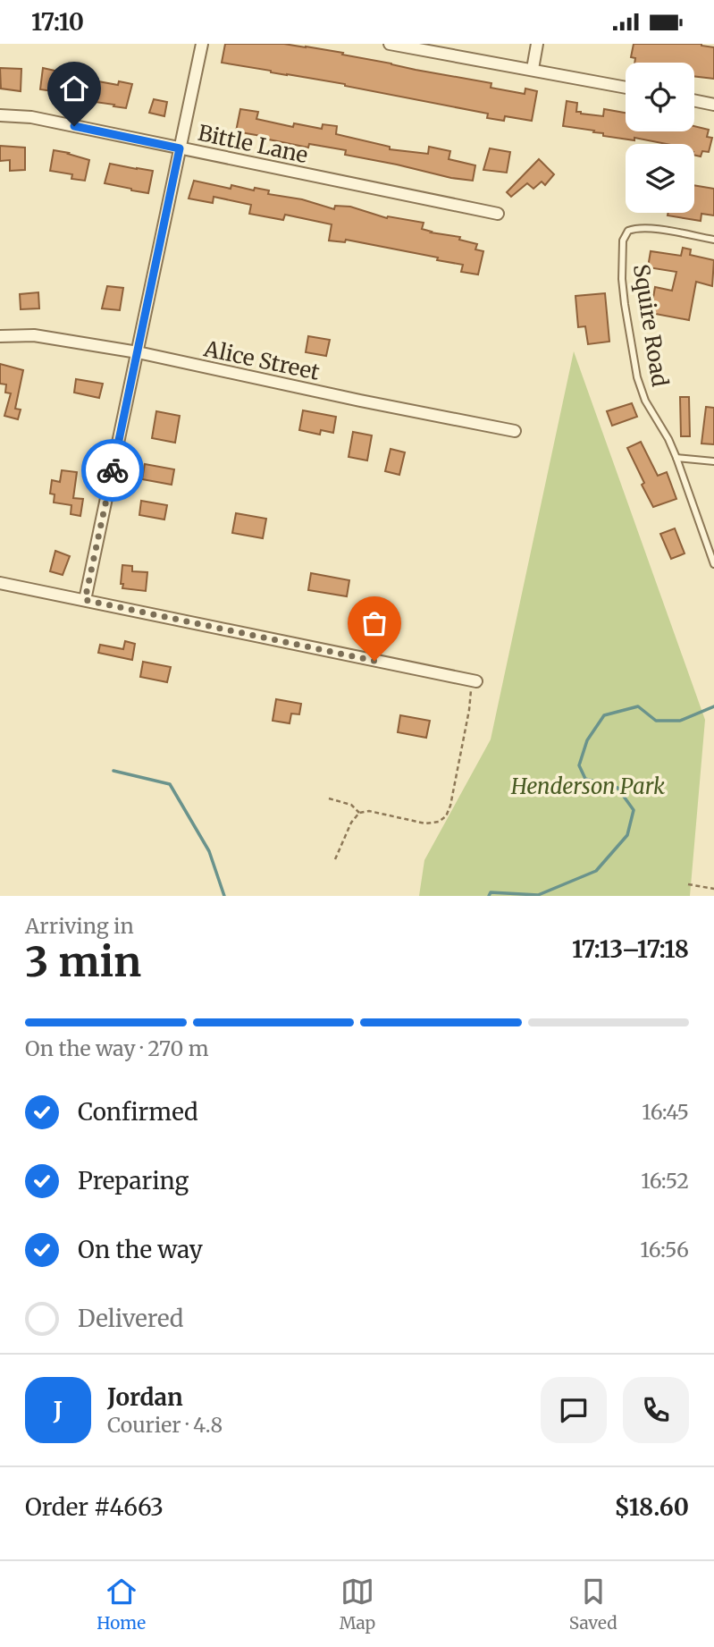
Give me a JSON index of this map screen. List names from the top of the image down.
{
  "streets": {
    "street": ["Bittle Lane", "Alice Street"],
    "lane": ["Squire Road"]
  },
  "parks": ["Henderson Park"],
  "page": {
    "status": "17:10",
    "heading": ["3 min", "Arriving in", "17:13–17:18"],
    "panel": [
      "Jordan",
      "Courier · 4.8",
      "Order #4663",
      "$18.60"
    ],
    "bar": "On the way · 270 m",
    "list": [
      ["Confirmed", "16:45"],
      ["Preparing", "16:52"],
      ["On the way", "16:56"],
      "Delivered"
    ],
    "round": "J",
    "tabs": ["Home", "Map", "Saved"]
  }
}
